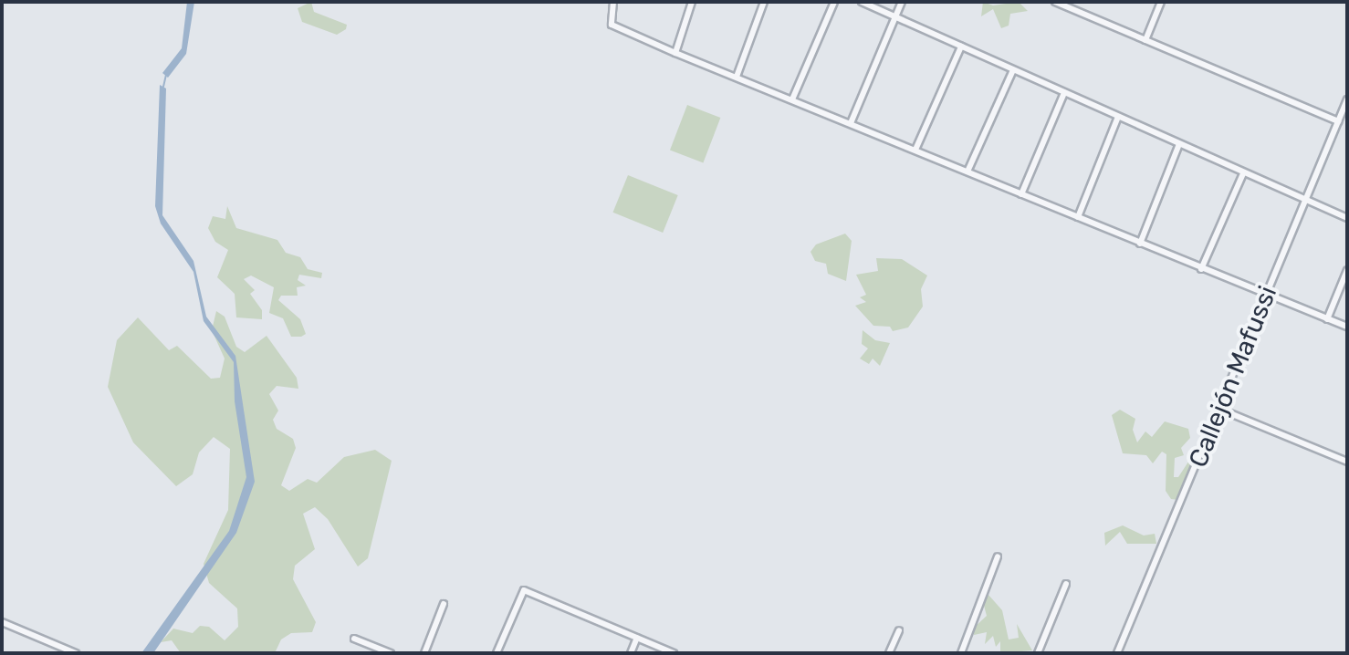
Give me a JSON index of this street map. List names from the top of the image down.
{
  "streets": {
    "street": ["Callejón Mafussi"]
  }
}
